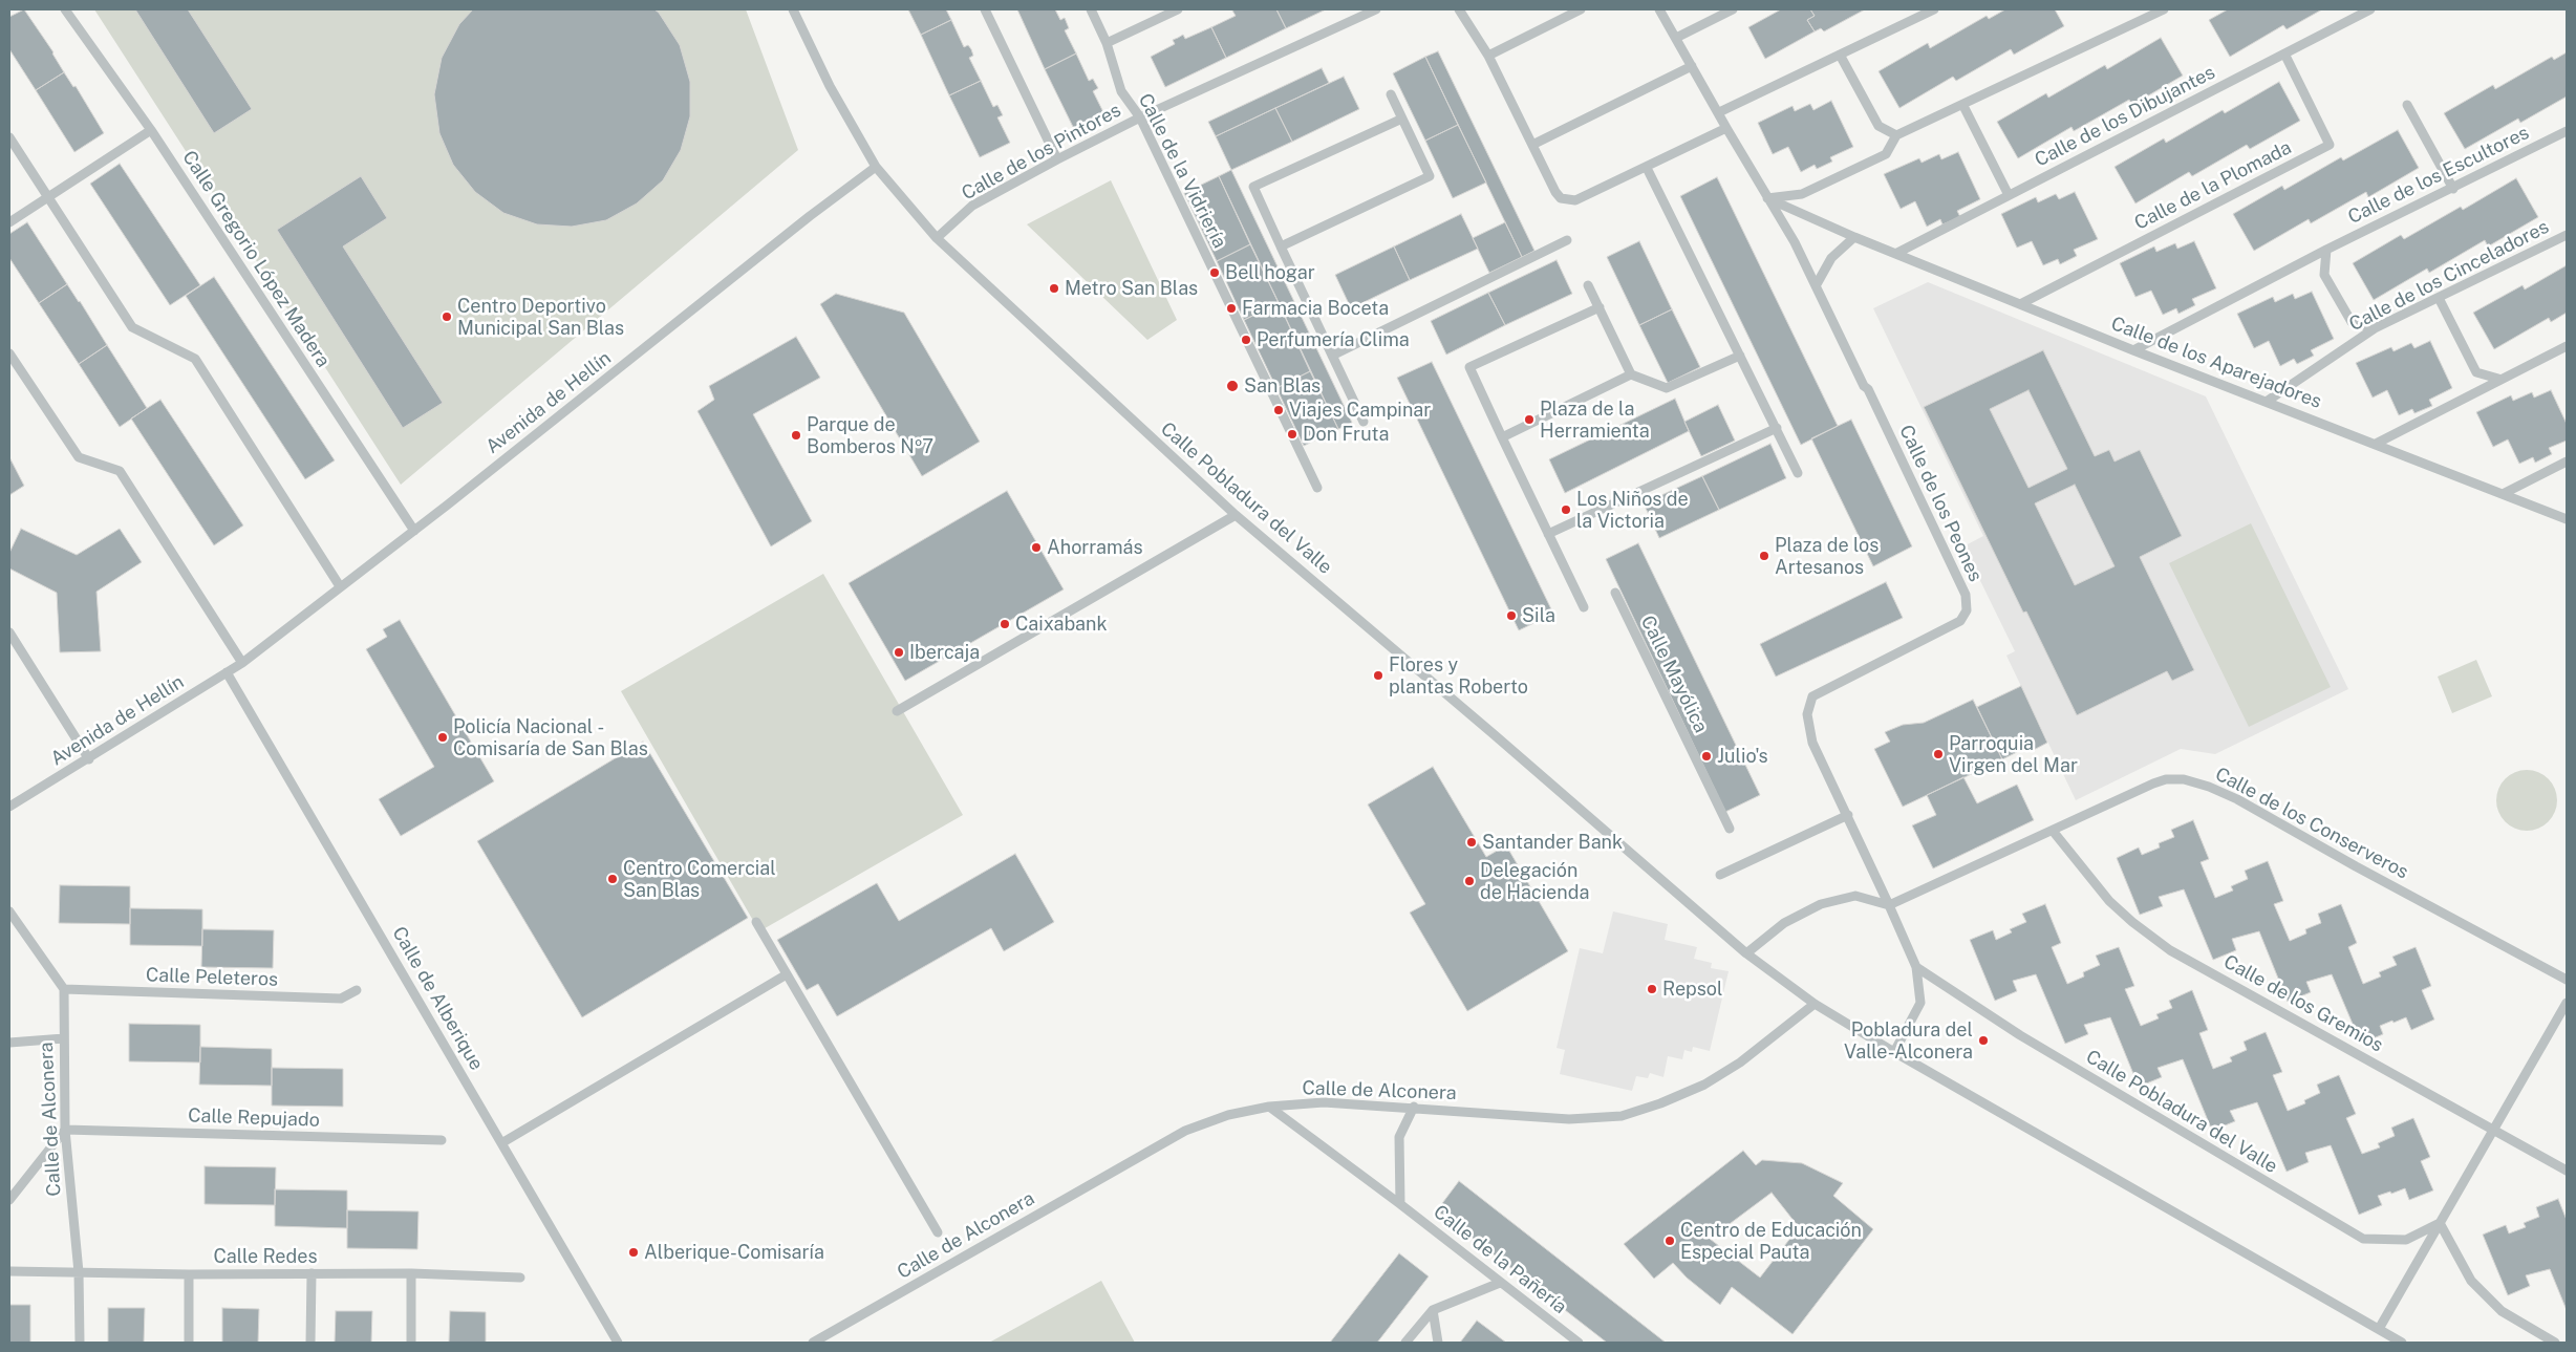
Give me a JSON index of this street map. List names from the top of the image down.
{
  "streets": {
    "street": [
      "Calle de los Dibujantes",
      "Calle de los Pintores",
      "Calle de la Vidriería",
      "Calle de los Escultores",
      "Calle de la Plomada",
      "Calle Gregorio López Madera",
      "Calle de los Cinceladores",
      "Calle de los Aparejadores",
      "Avenida de Hellín",
      "Calle Pobladura del Valle",
      "Calle de los Peones",
      "Calle Mayólica",
      "Calle de los Conserveros",
      "Calle Peleteros",
      "Calle de Alberique",
      "Calle de los Gremios",
      "Calle de Alconera",
      "Calle Repujado",
      "Calle Redes",
      "Calle de la Pañería"
    ]
  },
  "crossings": [
    ["Calle de los Dibujantes", "Calle de la Plomada"],
    ["Calle de los Dibujantes", "Calle de los Aparejadores"],
    ["Calle de los Pintores", "Calle de la Vidriería"],
    ["Calle de los Pintores", "Calle Pobladura del Valle"],
    ["Calle de los Escultores", "Calle de los Aparejadores"],
    ["Calle de la Plomada", "Calle de los Aparejadores"],
    ["Calle Gregorio López Madera", "Avenida de Hellín"],
    ["Calle de los Cinceladores", "Calle de los Aparejadores"],
    ["Calle de los Aparejadores", "Calle de los Peones"],
    ["Avenida de Hellín", "Calle Pobladura del Valle"],
    ["Avenida de Hellín", "Calle de Alberique"],
    ["Calle Pobladura del Valle", "Calle de Alconera"],
    ["Calle de los Peones", "Calle de los Conserveros"],
    ["Calle de los Conserveros", "Calle de los Gremios"],
    ["Calle Peleteros", "Calle de Alconera"],
    ["Calle de Alconera", "Calle Repujado"],
    ["Calle de Alconera", "Calle Redes"],
    ["Calle de Alconera", "Calle de la Pañería"]
  ],
  "places": [
    "Bell hogar",
    "Metro San Blas",
    "Farmacia Boceta",
    "Centro Deportivo Municipal San Blas",
    "Perfumería Clima",
    "San Blas",
    "Viajes Campinar",
    "Plaza de la Herramienta",
    "Don Fruta",
    "Parque de Bomberos Nº7",
    "Los Niños de la Victoria",
    "Ahorramás",
    "Plaza de los Artesanos",
    "Sila",
    "Caixabank",
    "Ibercaja",
    "Flores y plantas Roberto",
    "Policía Nacional - Comisaría de San Blas",
    "Parroquia Virgen del Mar",
    "Julio's",
    "Santander Bank",
    "Centro Comercial San Blas",
    "Delegación de Hacienda",
    "Repsol",
    "Pobladura del Valle-Alconera",
    "Centro de Educación Especial Pauta",
    "Alberique-Comisaría"
  ]
}
